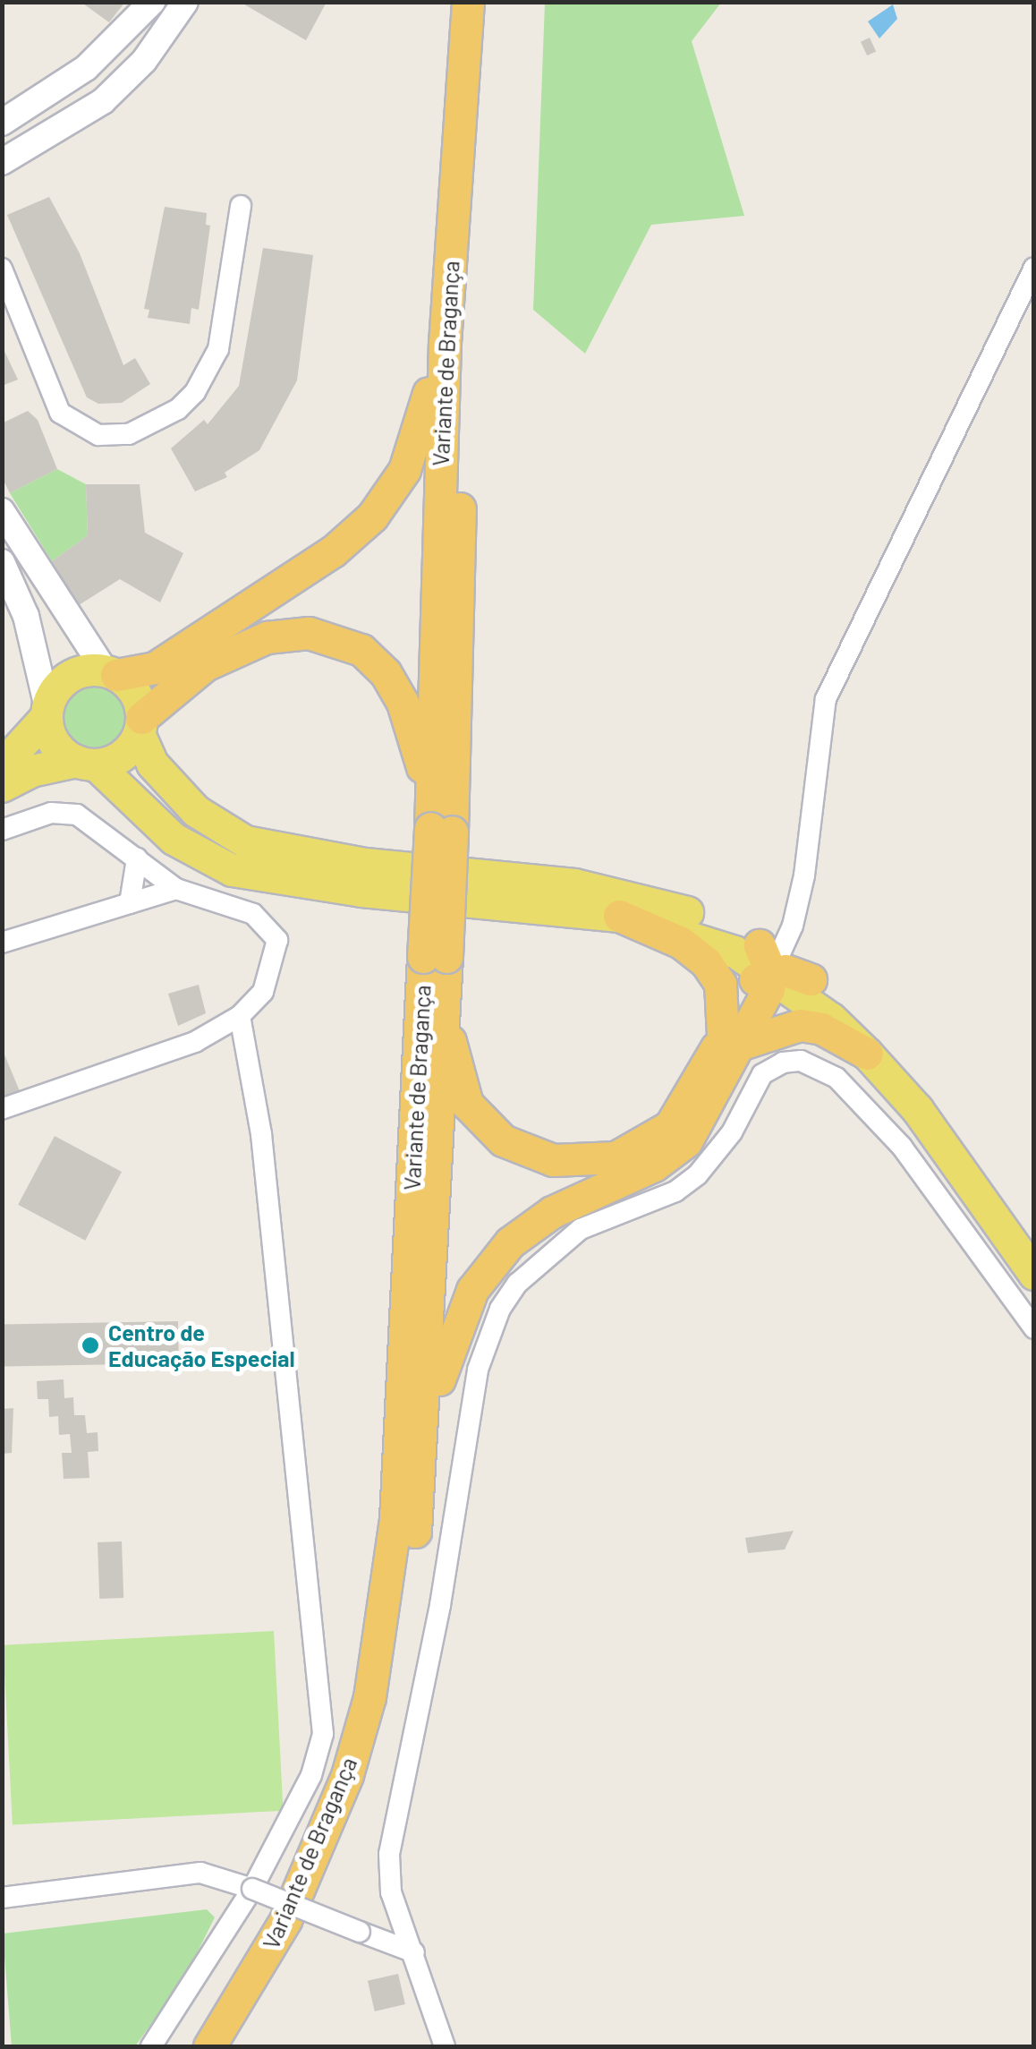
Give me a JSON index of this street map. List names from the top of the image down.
{
  "streets": {
    "highway": ["Variante de Bragança"]
  },
  "places": ["Centro de Educação Especial"]
}
